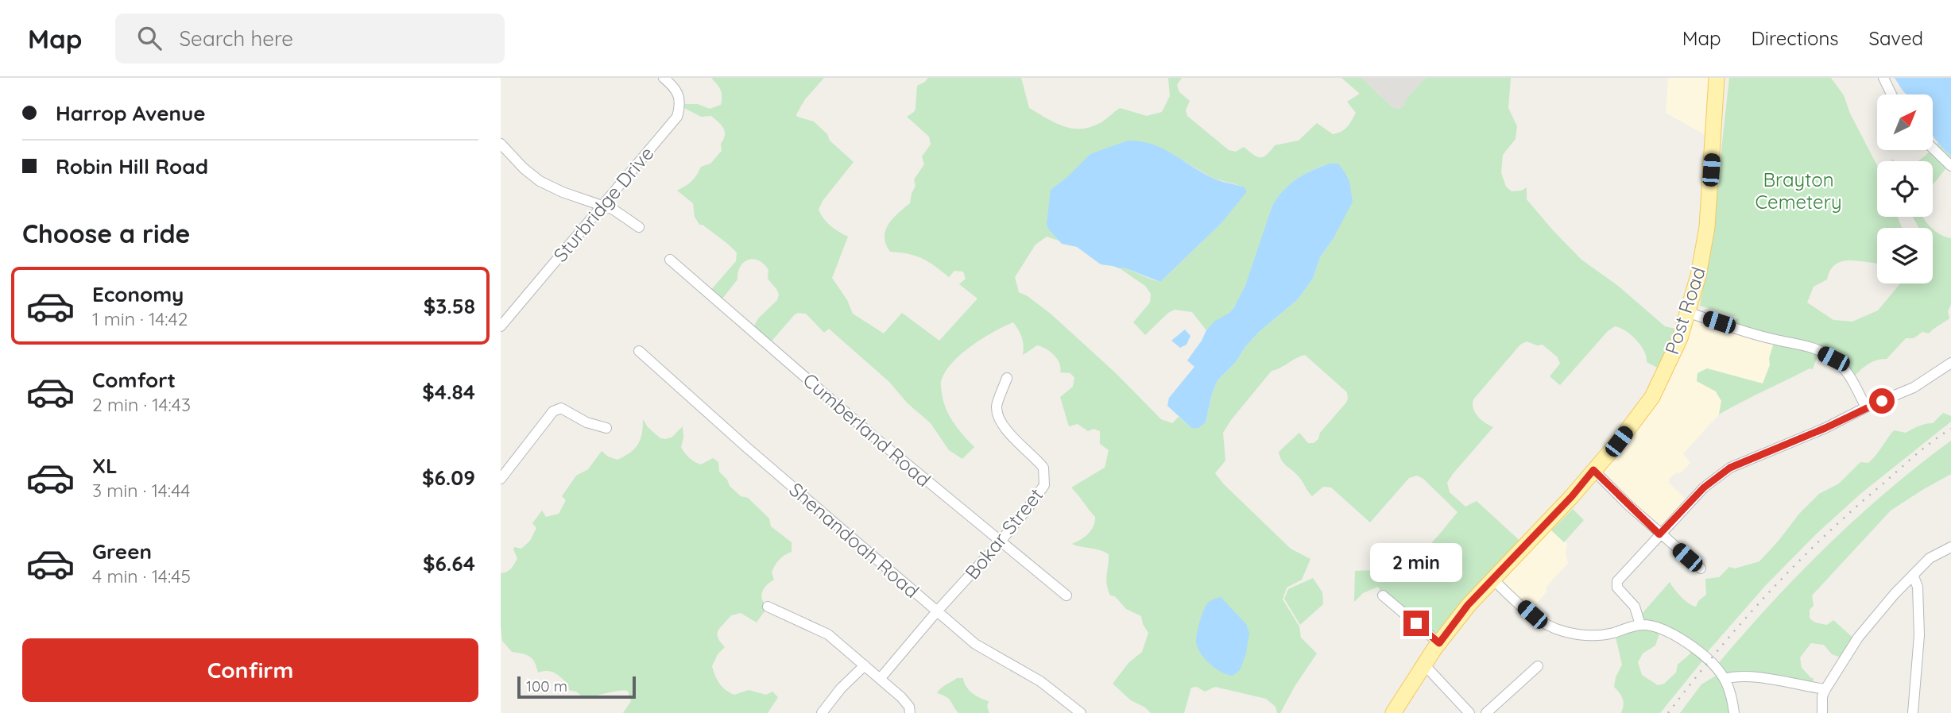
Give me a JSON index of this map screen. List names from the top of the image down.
{
  "streets": {
    "main road": ["Post Road"],
    "street": [
      "Sturbridge Drive",
      "Cumberland Road",
      "Bokar Street",
      "Shenandoah Road"
    ]
  },
  "crossings": [
    ["Cumberland Road", "Bokar Street"],
    ["Bokar Street", "Shenandoah Road"]
  ],
  "parks": ["Brayton Cemetery"],
  "scale_bar": "100 m",
  "north": "top right",
  "page": {
    "header": "Map",
    "search": "Search here",
    "nav": ["Map", "Directions", "Saved"],
    "banner": ["Harrop Avenue", "Robin Hill Road"],
    "heading": "Choose a ride",
    "list": [
      {
        "name": "Economy",
        "note": "1 min · 14:42",
        "value": "$3.58"
      },
      {
        "name": "Comfort",
        "note": "2 min · 14:43",
        "value": "$4.84"
      },
      {
        "name": "XL",
        "note": "3 min · 14:44",
        "value": "$6.09"
      },
      {
        "name": "Green",
        "note": "4 min · 14:45",
        "value": "$6.64"
      }
    ],
    "bubble": "2 min",
    "buttons": "Confirm",
    "scale": "100 m"
  }
}
